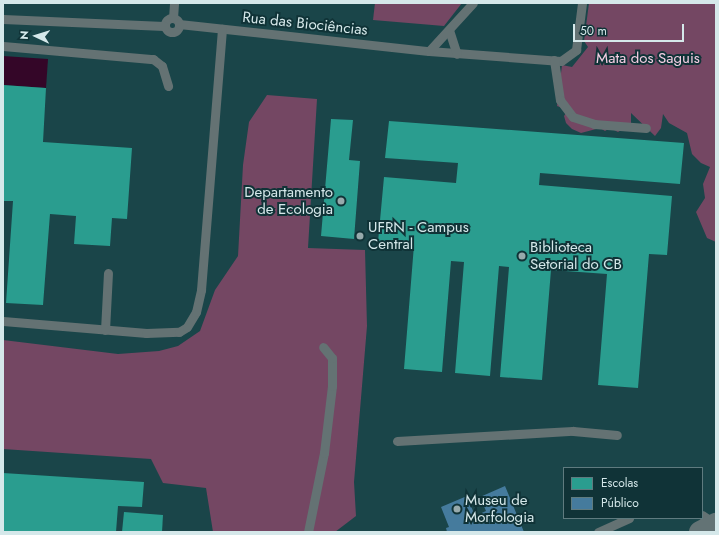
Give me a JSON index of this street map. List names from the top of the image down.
{
  "streets": {
    "lane": ["Rua das Biociências"]
  },
  "parks": ["Mata dos Saguis"],
  "places": [
    "Departamento de Ecologia",
    "UFRN - Campus Central",
    "Biblioteca Setorial do CB",
    "Museu de Morfologia"
  ],
  "legend": ["Escolas", "Público"],
  "scale_bar": "50 m",
  "north": "left"
}
